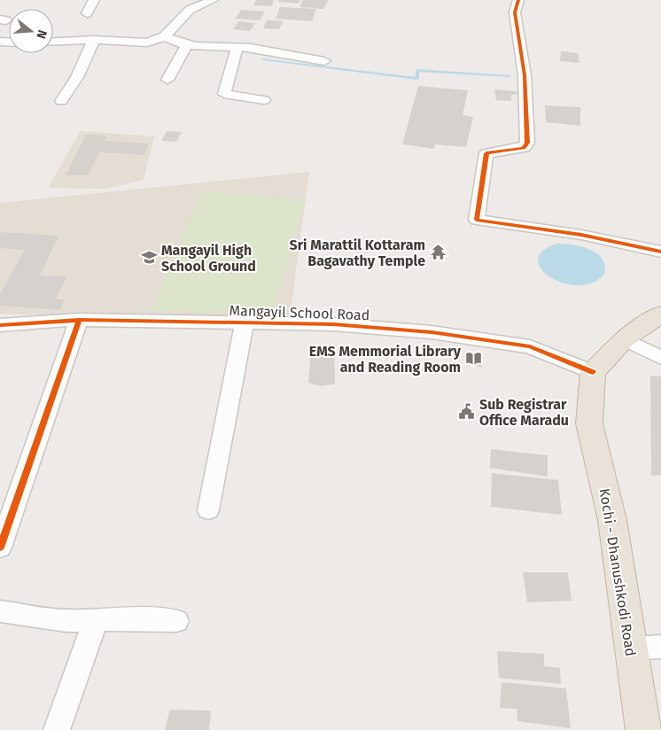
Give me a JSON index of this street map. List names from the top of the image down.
{
  "streets": {
    "highway": ["Kochi - Dhanushkodi Road"],
    "street": ["Mangayil School Road"]
  },
  "crossings": [
    ["Mangayil School Road", "Kochi - Dhanushkodi Road"]
  ],
  "places": {
    "temple": ["Sri Marattil Kottaram Bagavathy Temple"],
    "school or university": ["Mangayil High School Ground"],
    "library": ["EMS Memmorial Library and Reading Room"],
    "public building": ["Sub Registrar Office Maradu"]
  },
  "north": "right"
}
